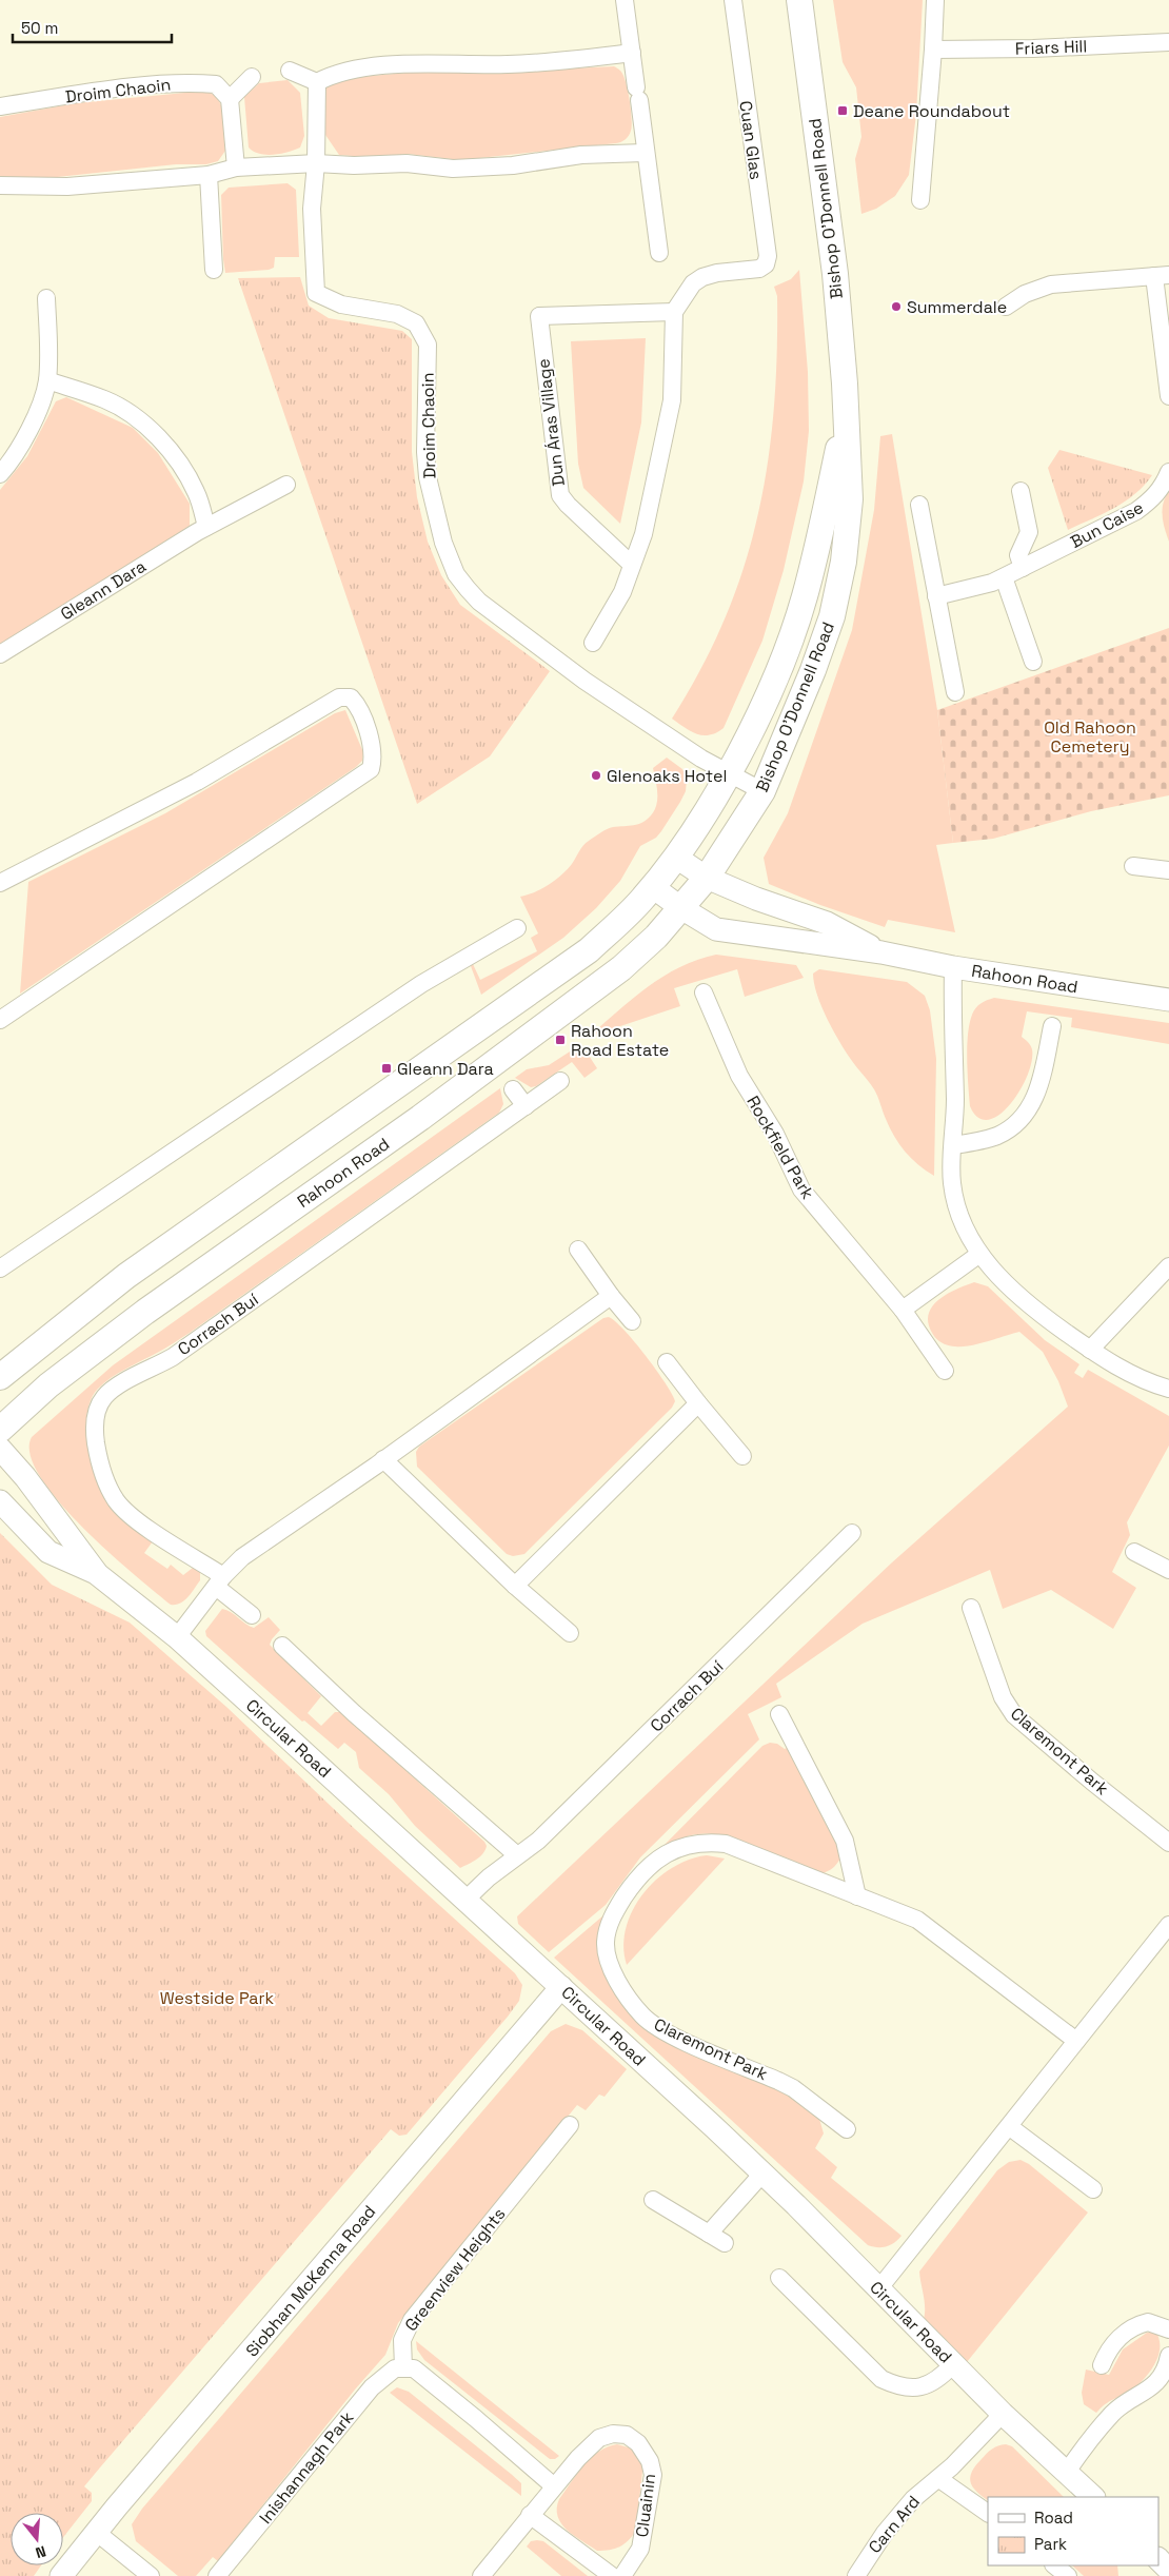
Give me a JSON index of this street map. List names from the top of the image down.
{
  "streets": {
    "main road": ["Bishop O'Donnell Road", "Rahoon Road"],
    "street": [
      "Friars Hill",
      "Droim Chaoin",
      "Cuan Glas",
      "Dun Áras Village",
      "Bun Caise",
      "Gleann Dara",
      "Rockfield Park",
      "Corrach Buí",
      "Circular Road",
      "Claremont Park",
      "Greenview Heights",
      "Siobhan McKenna Road",
      "Inishannagh Park",
      "Cluainin",
      "Carn Ard"
    ]
  },
  "crossings": [
    ["Droim Chaoin", "Bishop O'Donnell Road"],
    ["Cuan Glas", "Dun Áras Village"],
    ["Bishop O'Donnell Road", "Rahoon Road"],
    ["Corrach Buí", "Circular Road"],
    ["Circular Road", "Siobhan McKenna Road"],
    ["Circular Road", "Carn Ard"],
    ["Greenview Heights", "Inishannagh Park"]
  ],
  "parks": ["Old Rahoon Cemetery", "Westside Park"],
  "places": {
    "transit": ["Deane Roundabout", "Rahoon Road Estate", "Gleann Dara"],
    "other": ["Summerdale", "Glenoaks Hotel"]
  },
  "legend": ["Road", "Park"],
  "scale_bar": "50 m",
  "north": "bottom"
}
